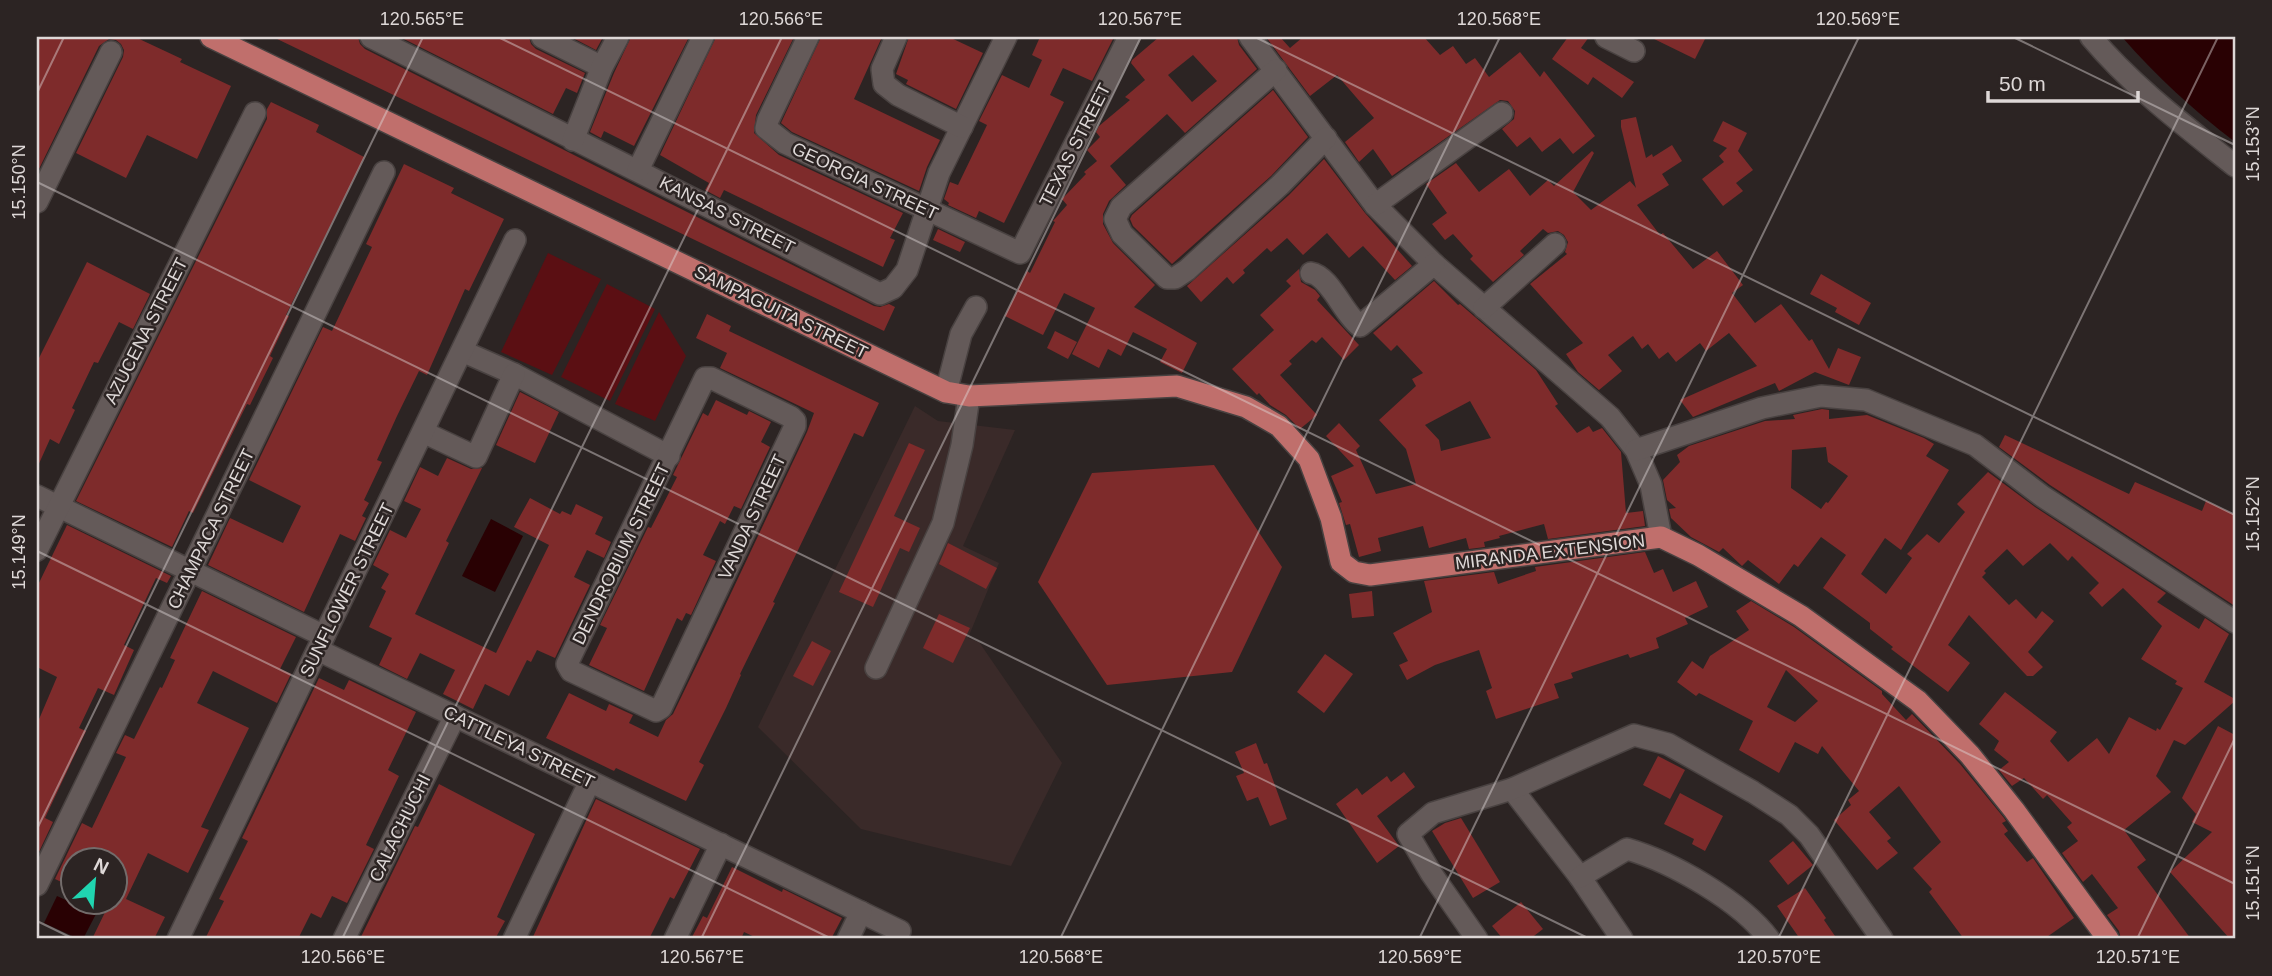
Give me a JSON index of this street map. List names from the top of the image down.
{
  "streets": {
    "main road": ["SAMPAGUITA STREET", "MIRANDA EXTENSION"],
    "street": [
      "TEXAS STREET",
      "GEORGIA STREET",
      "KANSAS STREET",
      "AZUCENA STREET",
      "VANDA STREET",
      "CHAMPACA STREET",
      "DENDROBIUM STREET",
      "SUNFLOWER STREET",
      "CATTLEYA STREET",
      "CALACHUCHI"
    ]
  },
  "crossings": [
    ["TEXAS STREET", "GEORGIA STREET"],
    ["GEORGIA STREET", "KANSAS STREET"],
    ["SAMPAGUITA STREET", "MIRANDA EXTENSION"],
    ["AZUCENA STREET", "CATTLEYA STREET"],
    ["VANDA STREET", "DENDROBIUM STREET"],
    ["CHAMPACA STREET", "CATTLEYA STREET"],
    ["SUNFLOWER STREET", "CATTLEYA STREET"],
    ["CATTLEYA STREET", "CALACHUCHI"]
  ],
  "scale_bar": "50 m",
  "north": "top right",
  "coordinates": [
    "120.565°E",
    "120.566°E",
    "120.567°E",
    "120.568°E",
    "120.569°E",
    "15.153°N",
    "15.150°N",
    "15.152°N",
    "15.149°N",
    "15.151°N",
    "120.570°E",
    "120.571°E"
  ]
}
